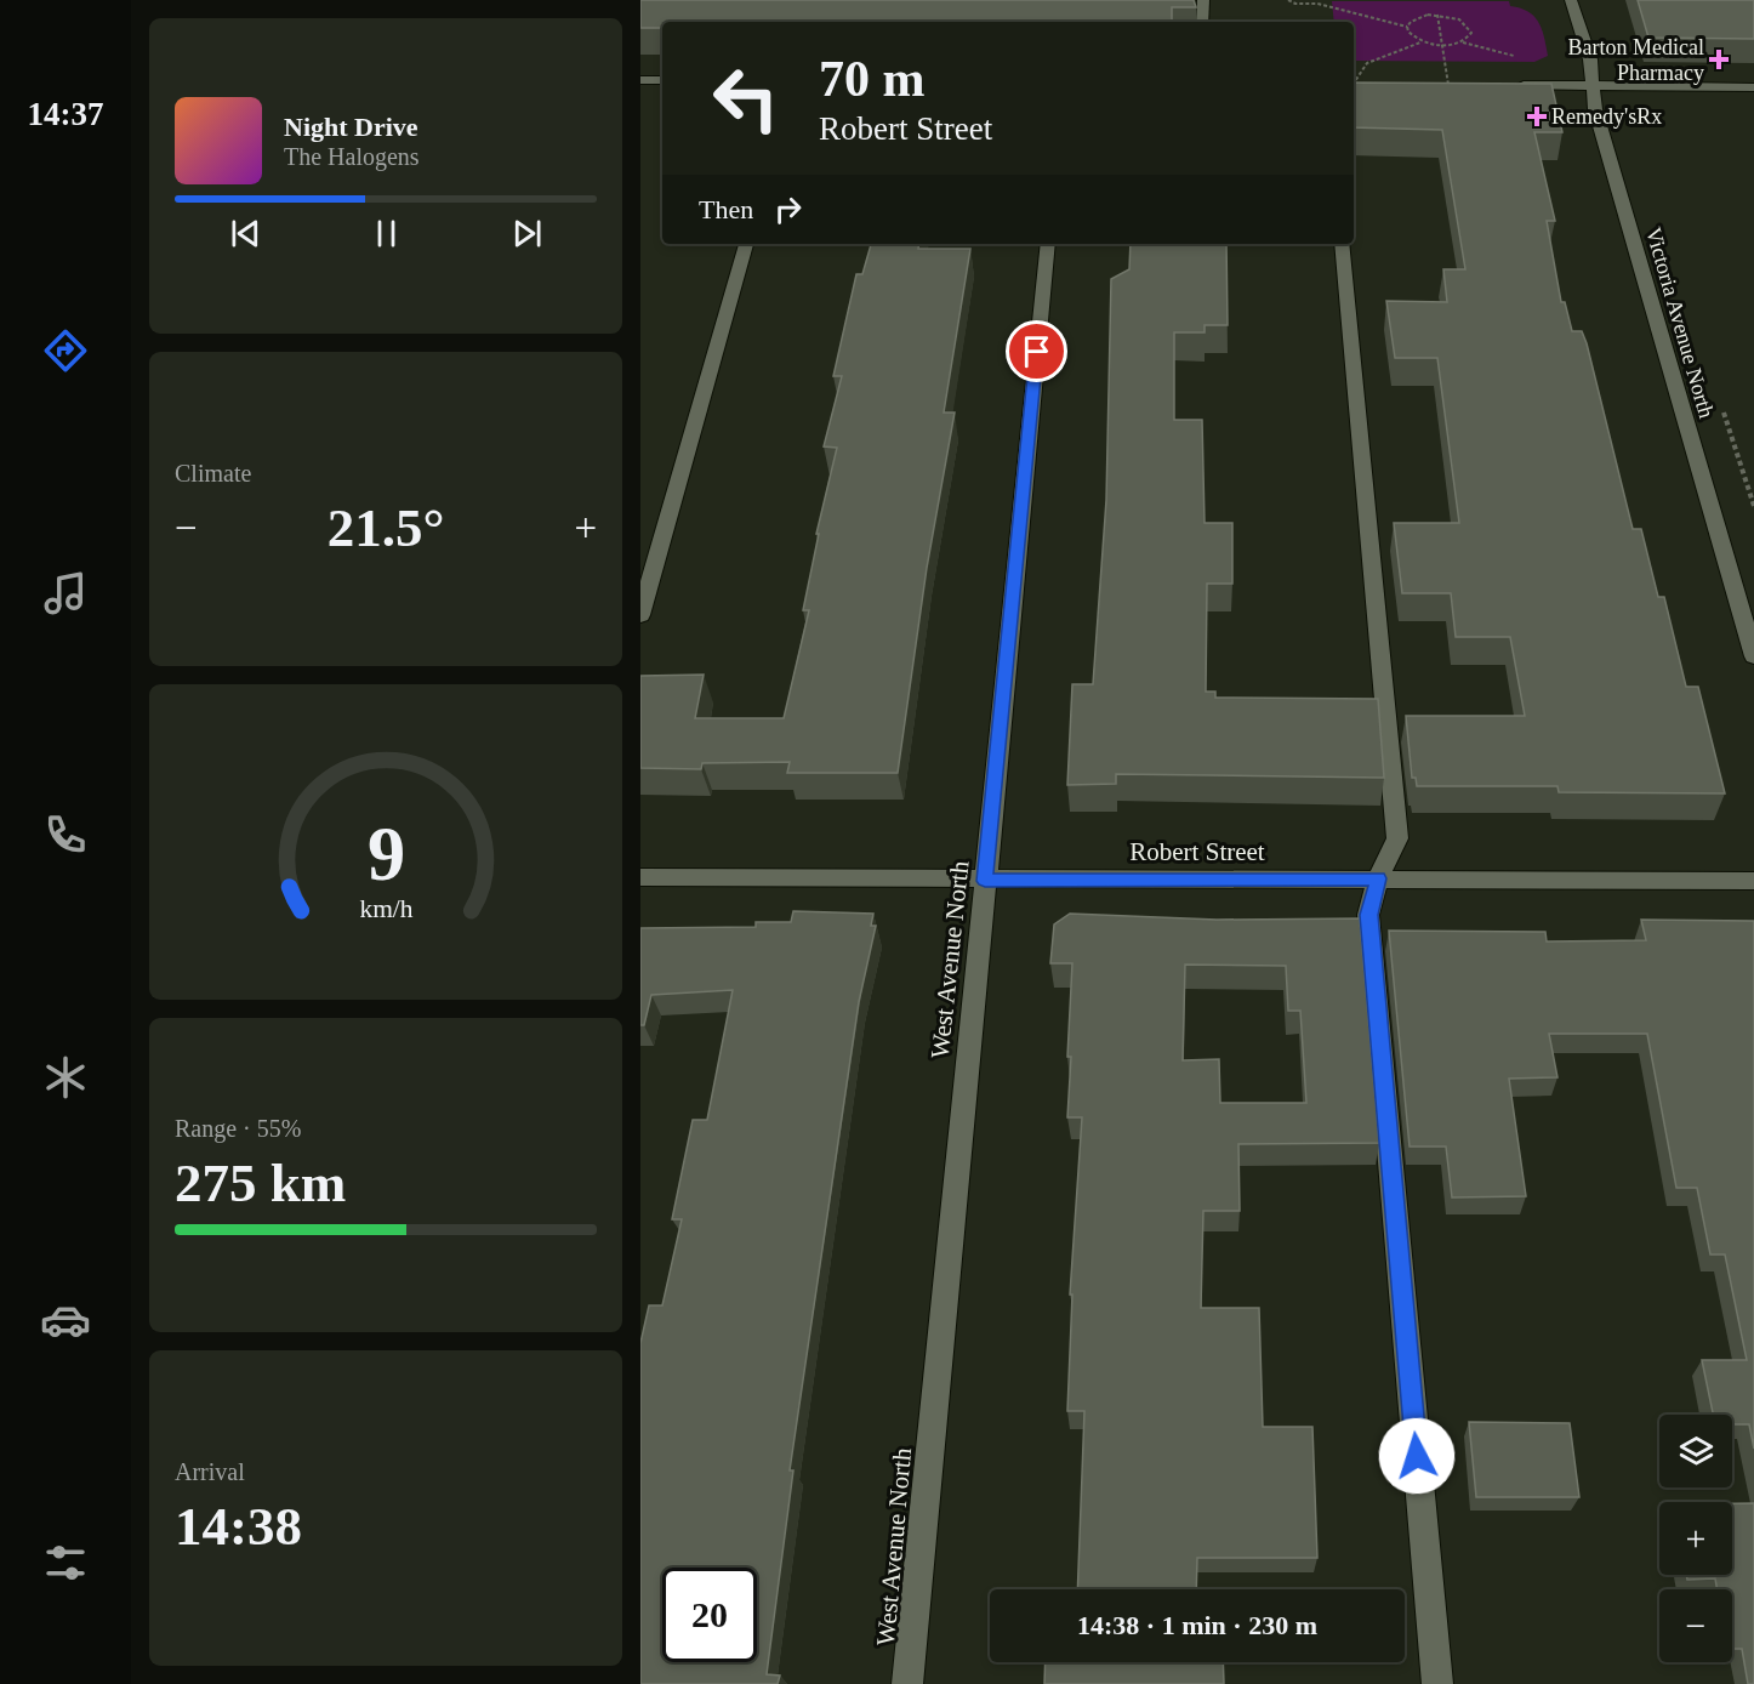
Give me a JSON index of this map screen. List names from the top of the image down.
{
  "streets": {
    "street": ["Victoria Avenue North", "Robert Street", "West Avenue North"]
  },
  "crossings": [
    ["Robert Street", "West Avenue North"]
  ],
  "places": {
    "health": ["Barton Medical Pharmacy", "Remedy'sRx"]
  },
  "page": {
    "tabs": "14:37",
    "turn": ["70 m", "Robert Street"],
    "song": ["Night Drive", "The Halogens"],
    "then": "Then",
    "tile": [
      "Climate",
      ["Range · 55%", "275 km"],
      ["Arrival", "14:38"]
    ],
    "heat": ["−", "21.5°", "+"],
    "map_buttons": ["+", "−"],
    "limit": "20",
    "trip": "14:38 · 1 min · 230 m",
    "gauge": ["9", "km/h"]
  }
}
